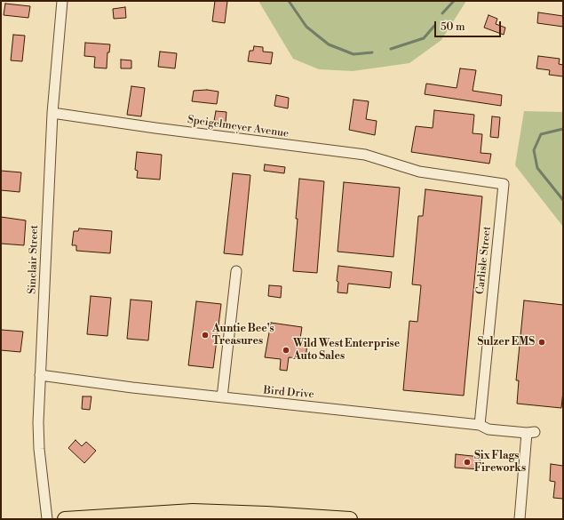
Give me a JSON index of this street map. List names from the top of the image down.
{
  "streets": {
    "street": [
      "Speigelmeyer Avenue",
      "Sinclair Street",
      "Carlisle Street",
      "Bird Drive"
    ]
  },
  "crossings": [
    ["Speigelmeyer Avenue", "Sinclair Street"],
    ["Speigelmeyer Avenue", "Carlisle Street"],
    ["Sinclair Street", "Bird Drive"],
    ["Carlisle Street", "Bird Drive"]
  ],
  "places": [
    "Auntie Bee's Treasures",
    "Sulzer EMS",
    "Wild West Enterprise Auto Sales",
    "Six Flags Fireworks"
  ],
  "scale_bar": "50 m"
}
